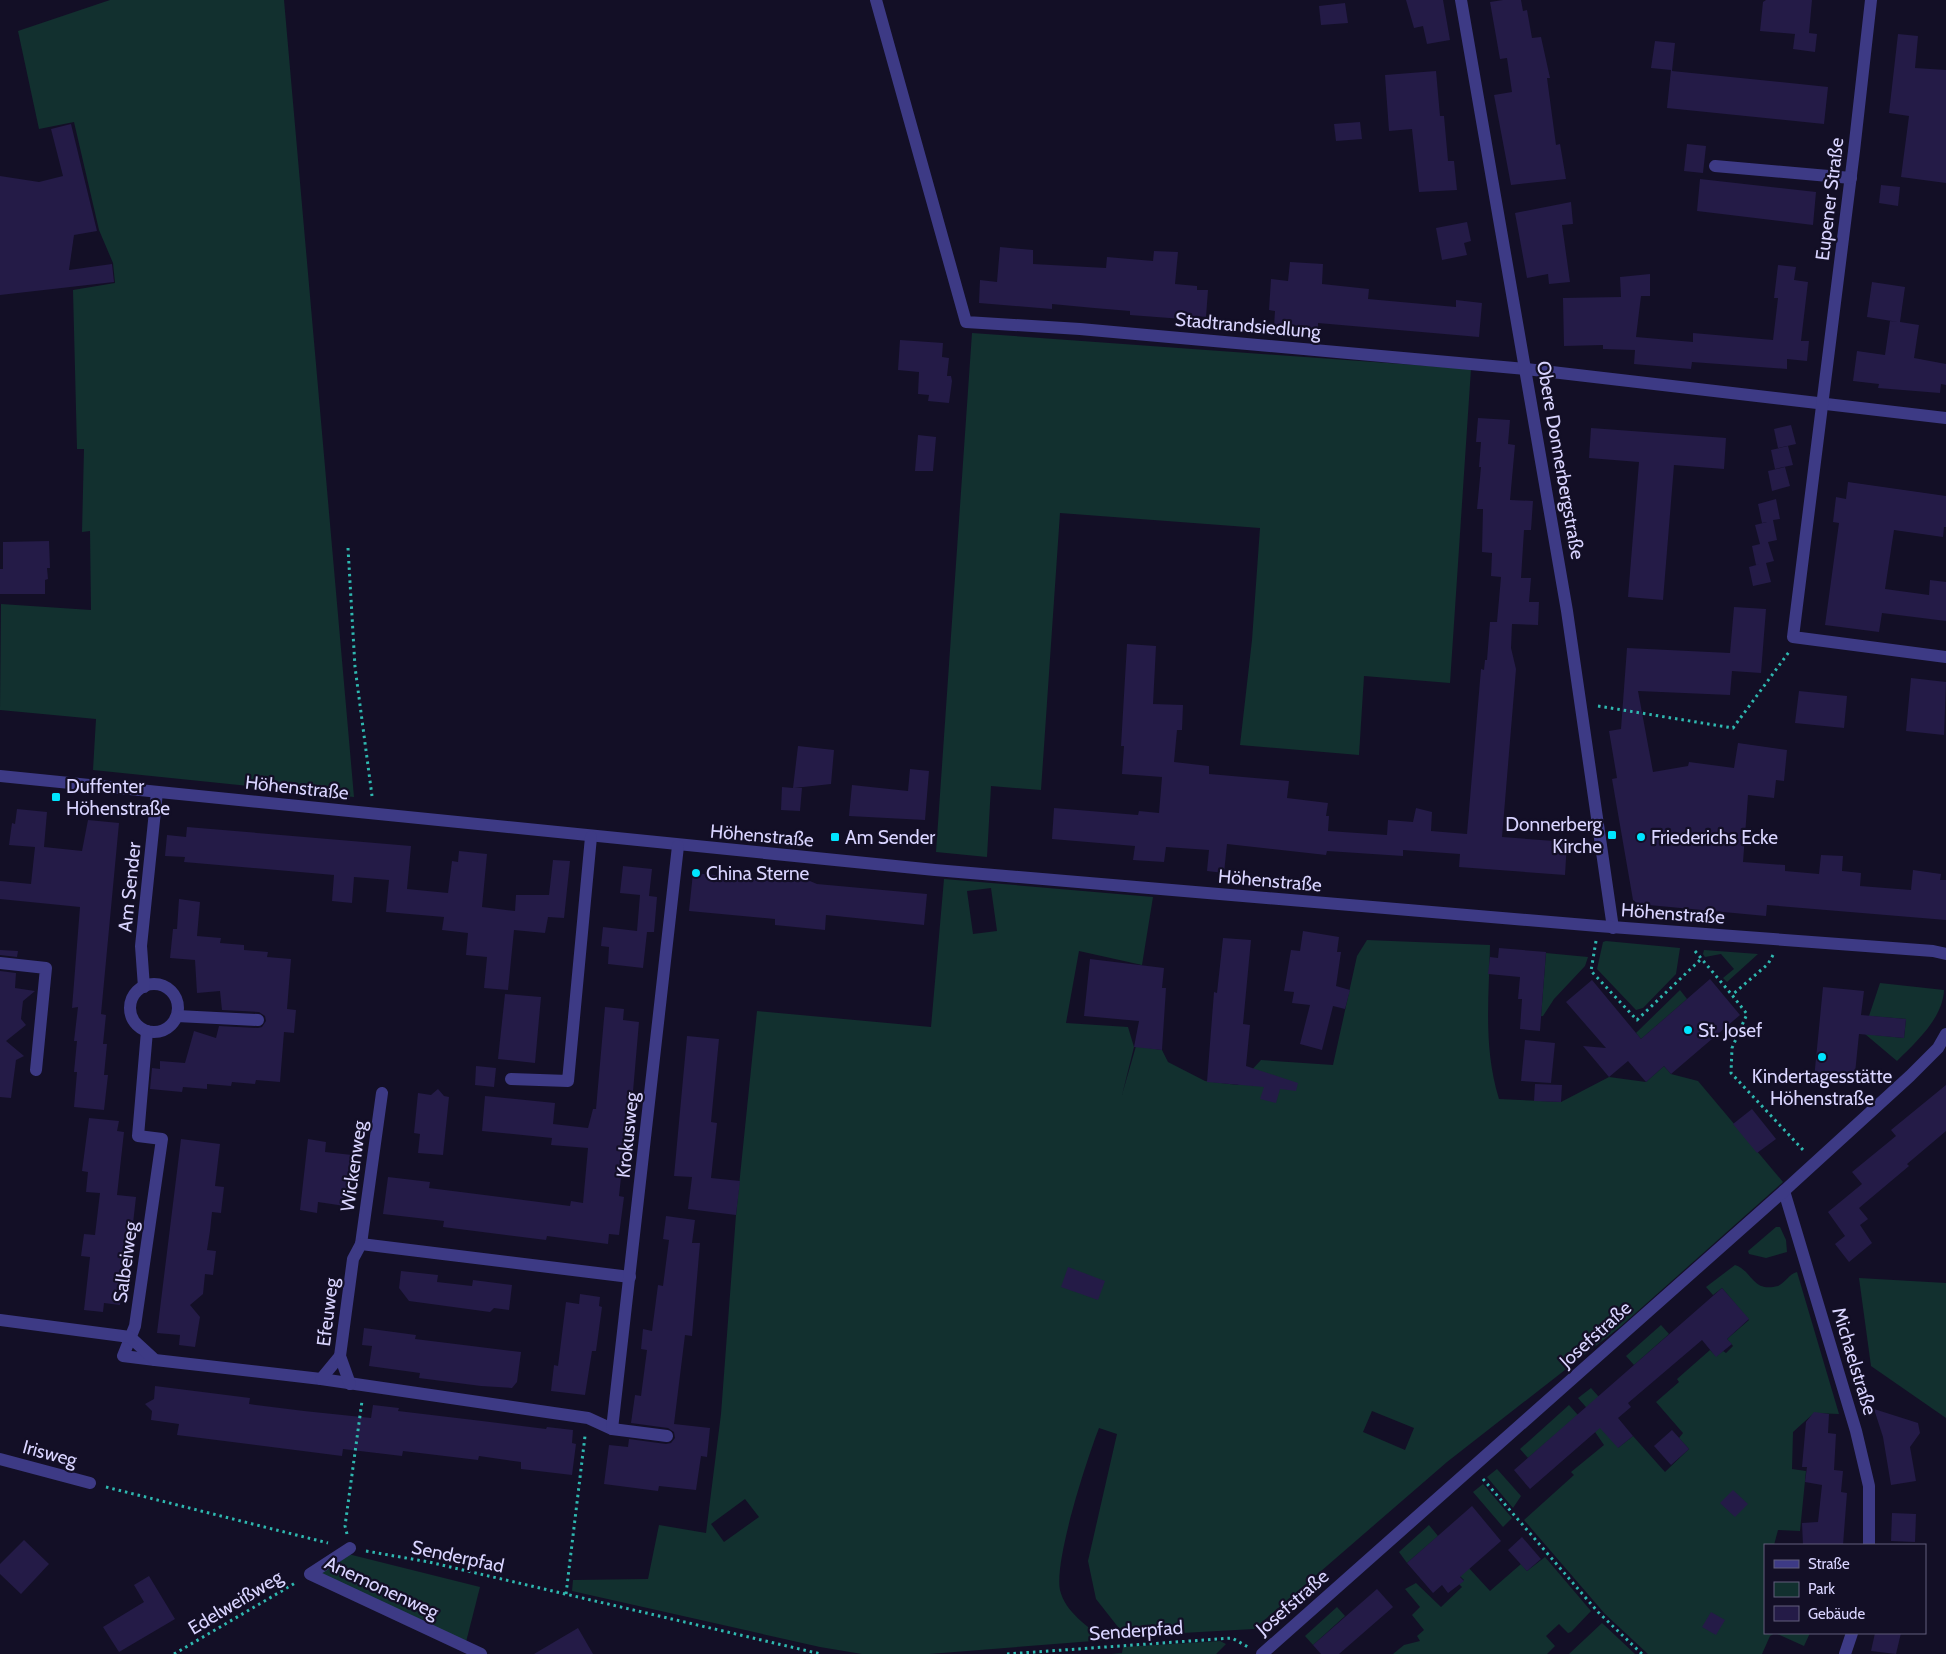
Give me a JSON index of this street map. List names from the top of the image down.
{
  "streets": {
    "street": [
      "Eupener Straße",
      "Stadtrandsiedlung",
      "Obere Donnerbergstraße",
      "Höhenstraße",
      "Am Sender",
      "Krokusweg",
      "Wickenweg",
      "Salbeiweg",
      "Efeuweg",
      "Josefstraße",
      "Michaelstraße",
      "Irisweg",
      "Anemonenweg"
    ],
    "path": ["Senderpfad", "Edelweißweg"]
  },
  "crossings": [
    ["Stadtrandsiedlung", "Obere Donnerbergstraße"],
    ["Obere Donnerbergstraße", "Höhenstraße"],
    ["Höhenstraße", "Am Sender"],
    ["Höhenstraße", "Krokusweg"],
    ["Am Sender", "Salbeiweg"],
    ["Wickenweg", "Efeuweg"],
    ["Josefstraße", "Michaelstraße"],
    ["Josefstraße", "Senderpfad"],
    ["Irisweg", "Senderpfad"],
    ["Senderpfad", "Anemonenweg"],
    ["Anemonenweg", "Edelweißweg"]
  ],
  "places": {
    "transit": ["Duffenter Höhenstraße", "Donnerberg Kirche", "Am Sender"],
    "other": [
      "Friederichs Ecke",
      "China Sterne",
      "St. Josef",
      "Kindertagesstätte Höhenstraße"
    ]
  },
  "legend": ["Straße", "Park", "Gebäude"]
}
